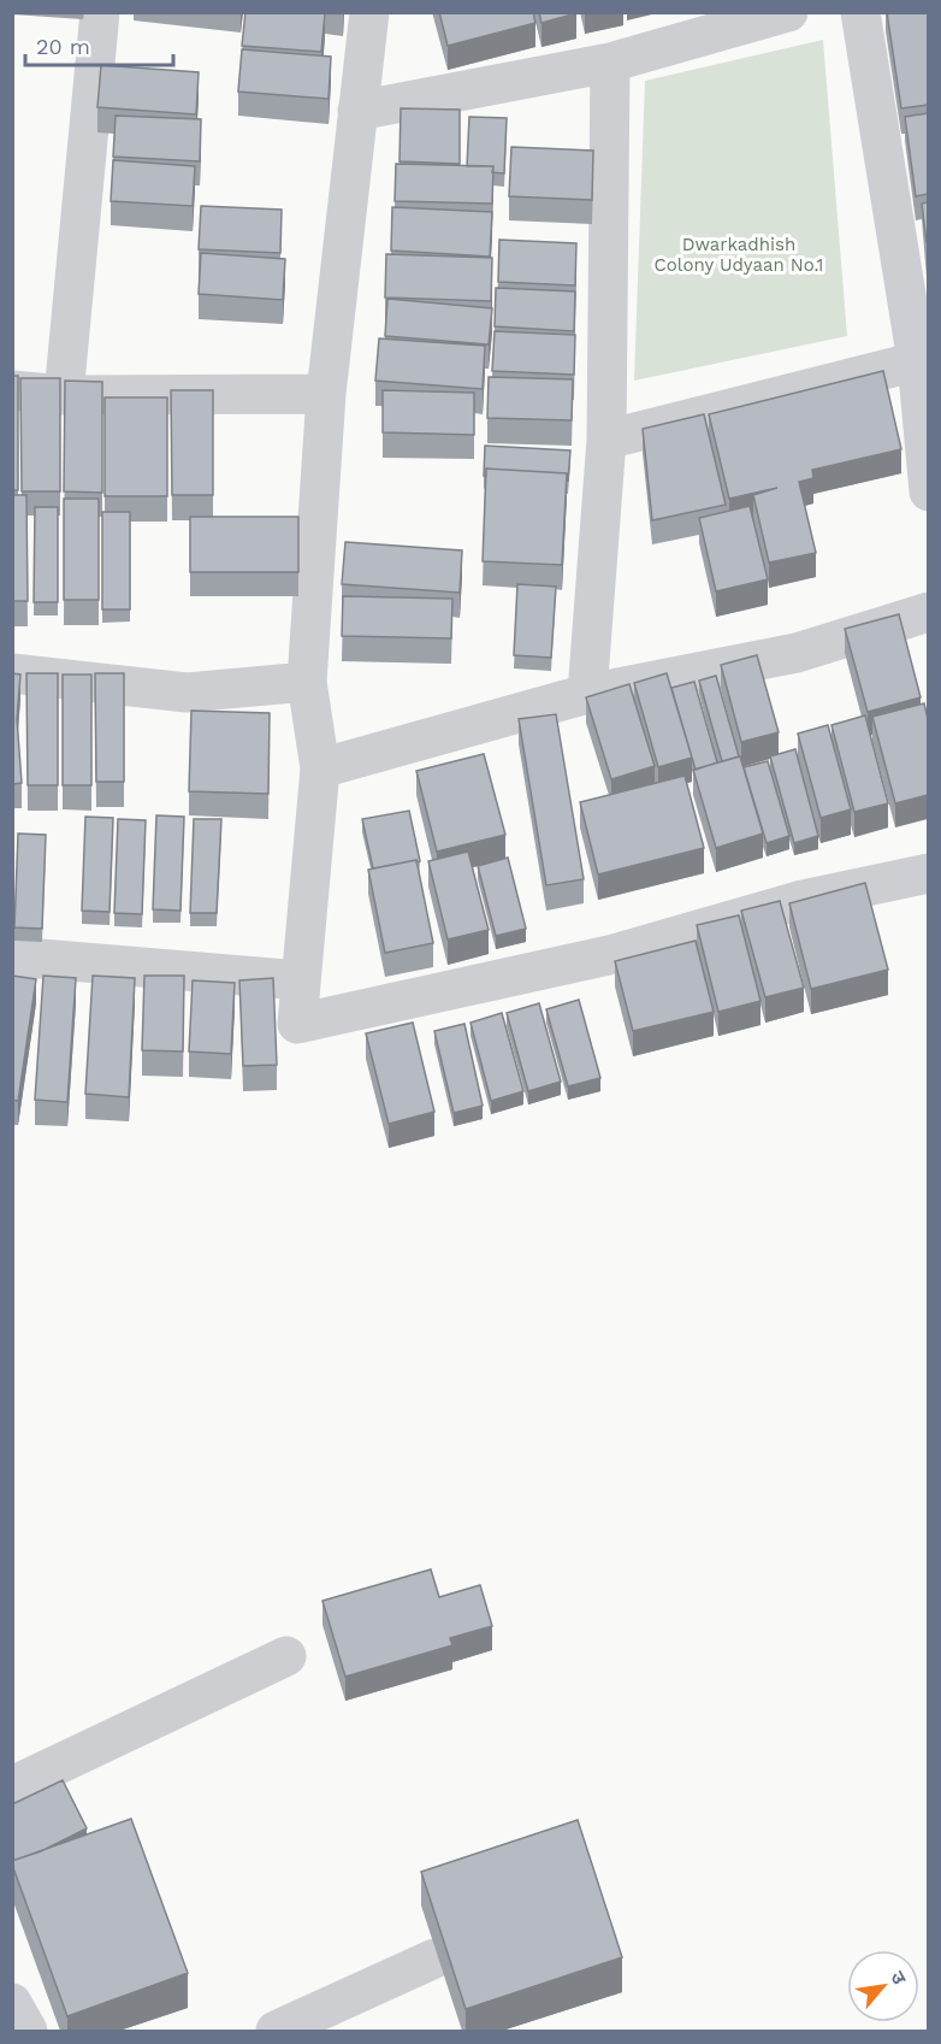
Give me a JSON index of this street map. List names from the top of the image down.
{
  "parks": ["Dwarkadhish Colony Udyaan No.1"],
  "scale_bar": "20 m",
  "north": "top right"
}
